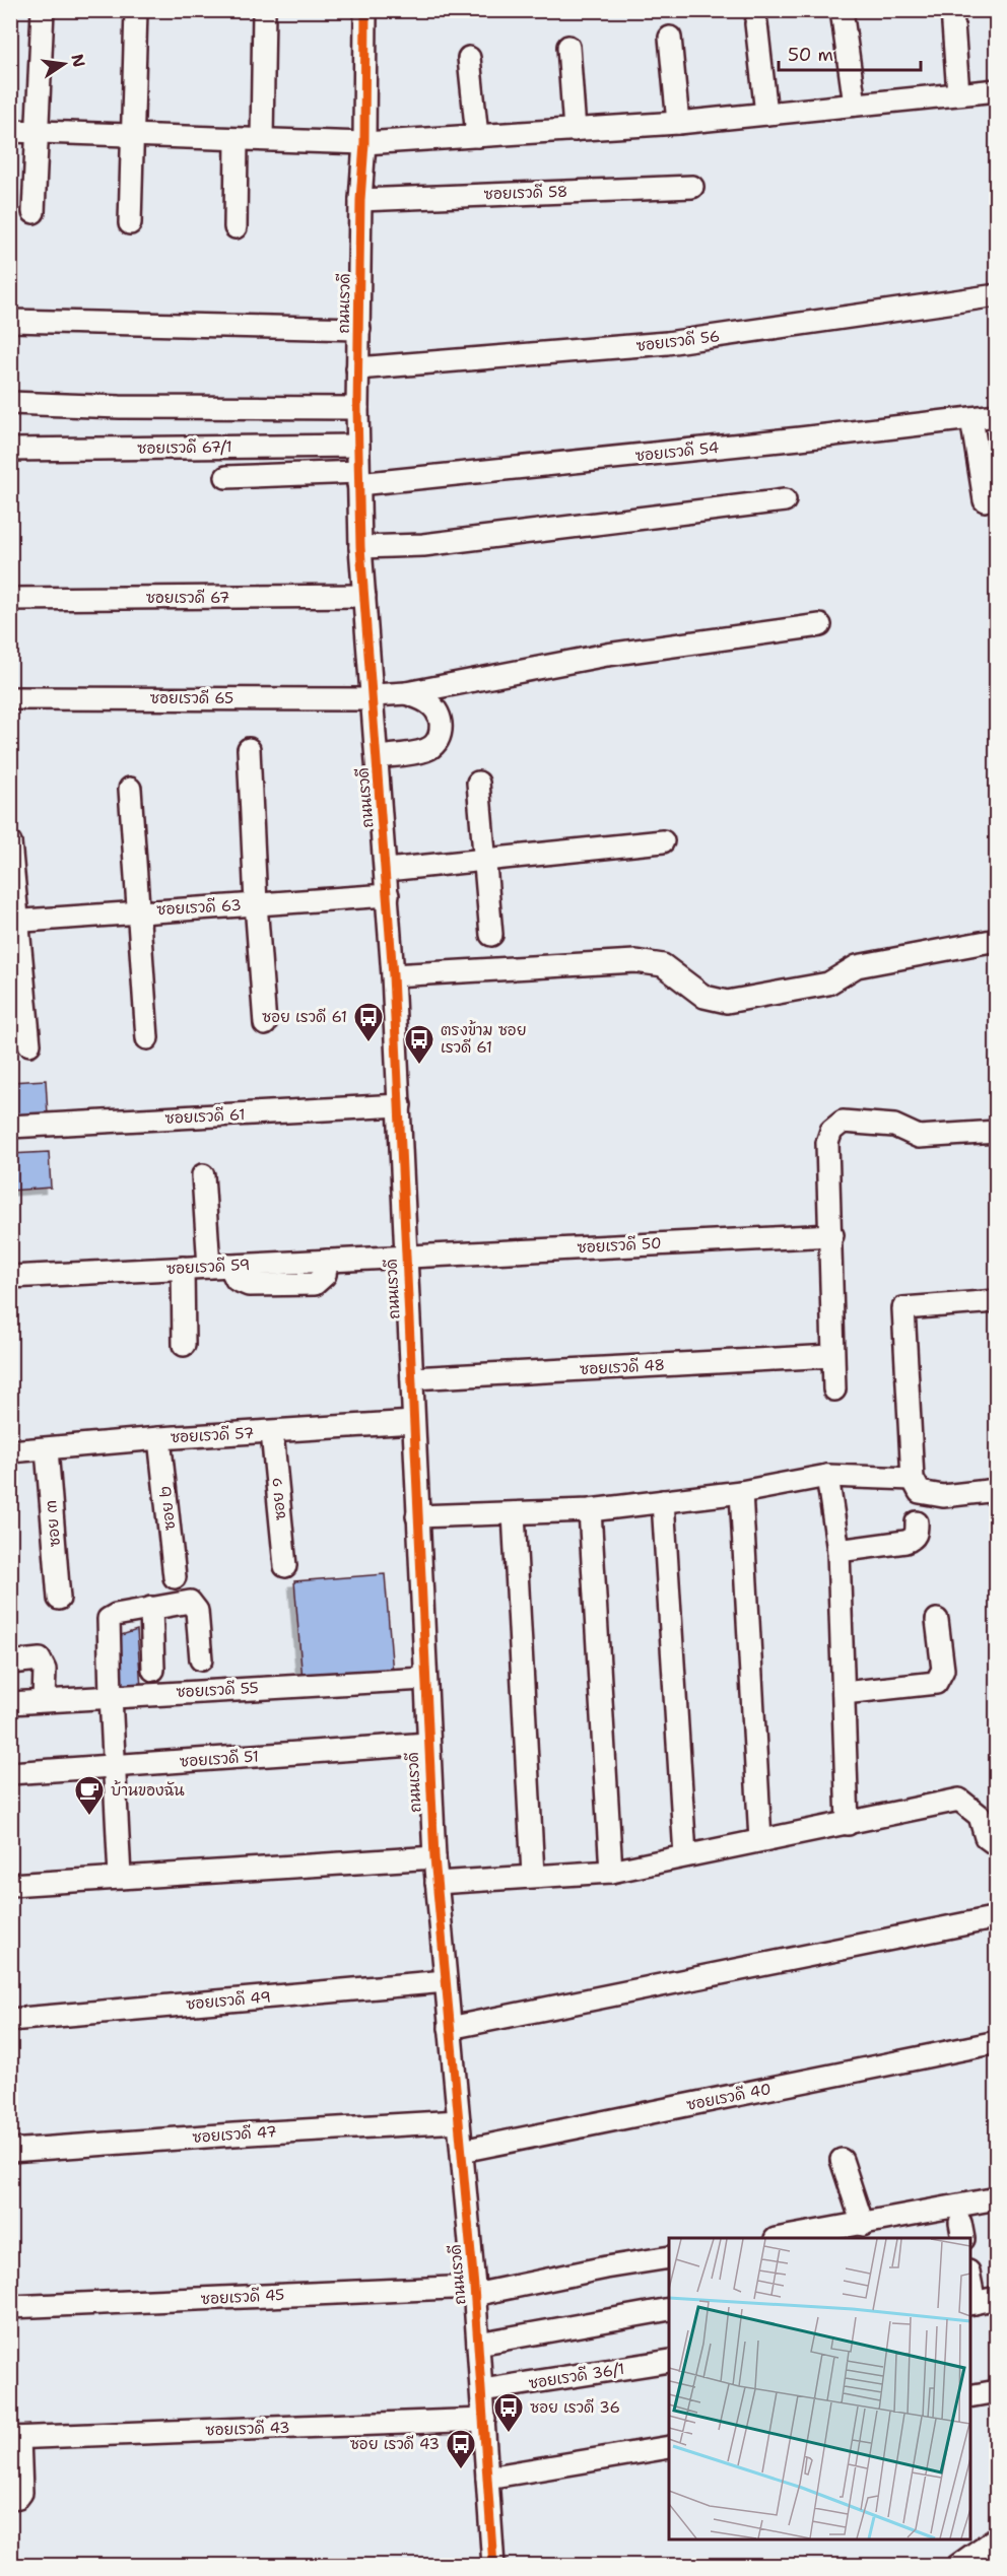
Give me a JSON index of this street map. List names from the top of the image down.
{
  "streets": {
    "street": [
      "ซอยเรวดี 58",
      "ถนนเรวดี",
      "ซอยเรวดี 56",
      "ซอยเรวดี 67/1",
      "ซอยเรวดี 54",
      "ซอยเรวดี 67",
      "ซอยเรวดี 65",
      "ซอยเรวดี 63",
      "ซอยเรวดี 61",
      "ซอยเรวดี 50",
      "ซอยเรวดี 59",
      "ซอยเรวดี 48",
      "ซอยเรวดี 57",
      "ซอย ๑",
      "ซอย ๒",
      "ซอย ๓",
      "ซอยเรวดี 55",
      "ซอยเรวดี 51",
      "ซอยเรวดี 49",
      "ซอยเรวดี 40",
      "ซอยเรวดี 47",
      "ซอยเรวดี 45",
      "ซอยเรวดี 36/1",
      "ซอยเรวดี 43"
    ]
  },
  "crossings": [
    ["ซอยเรวดี 58", "ถนนเรวดี"],
    ["ถนนเรวดี", "ซอยเรวดี 56"],
    ["ถนนเรวดี", "ซอยเรวดี 67/1"],
    ["ถนนเรวดี", "ซอยเรวดี 54"],
    ["ถนนเรวดี", "ซอยเรวดี 67"],
    ["ถนนเรวดี", "ซอยเรวดี 65"],
    ["ถนนเรวดี", "ซอยเรวดี 63"],
    ["ถนนเรวดี", "ซอยเรวดี 61"],
    ["ถนนเรวดี", "ซอยเรวดี 50"],
    ["ถนนเรวดี", "ซอยเรวดี 59"],
    ["ถนนเรวดี", "ซอยเรวดี 48"],
    ["ถนนเรวดี", "ซอยเรวดี 57"],
    ["ถนนเรวดี", "ซอยเรวดี 55"],
    ["ถนนเรวดี", "ซอยเรวดี 51"],
    ["ถนนเรวดี", "ซอยเรวดี 49"],
    ["ถนนเรวดี", "ซอยเรวดี 40"],
    ["ถนนเรวดี", "ซอยเรวดี 47"],
    ["ถนนเรวดี", "ซอยเรวดี 45"],
    ["ถนนเรวดี", "ซอยเรวดี 36/1"],
    ["ถนนเรวดี", "ซอยเรวดี 43"],
    ["ซอยเรวดี 50", "ซอยเรวดี 59"],
    ["ซอยเรวดี 57", "ซอย ๑"],
    ["ซอยเรวดี 57", "ซอย ๒"],
    ["ซอยเรวดี 57", "ซอย ๓"]
  ],
  "places": {
    "bus stop": [
      "ซอย เรวดี 61",
      "ตรงข้าม ซอย เรวดี 61",
      "ซอย เรวดี 36",
      "ซอย เรวดี 43"
    ],
    "cafe": ["บ้านของฉัน"]
  },
  "scale_bar": "50 m",
  "north": "right"
}
